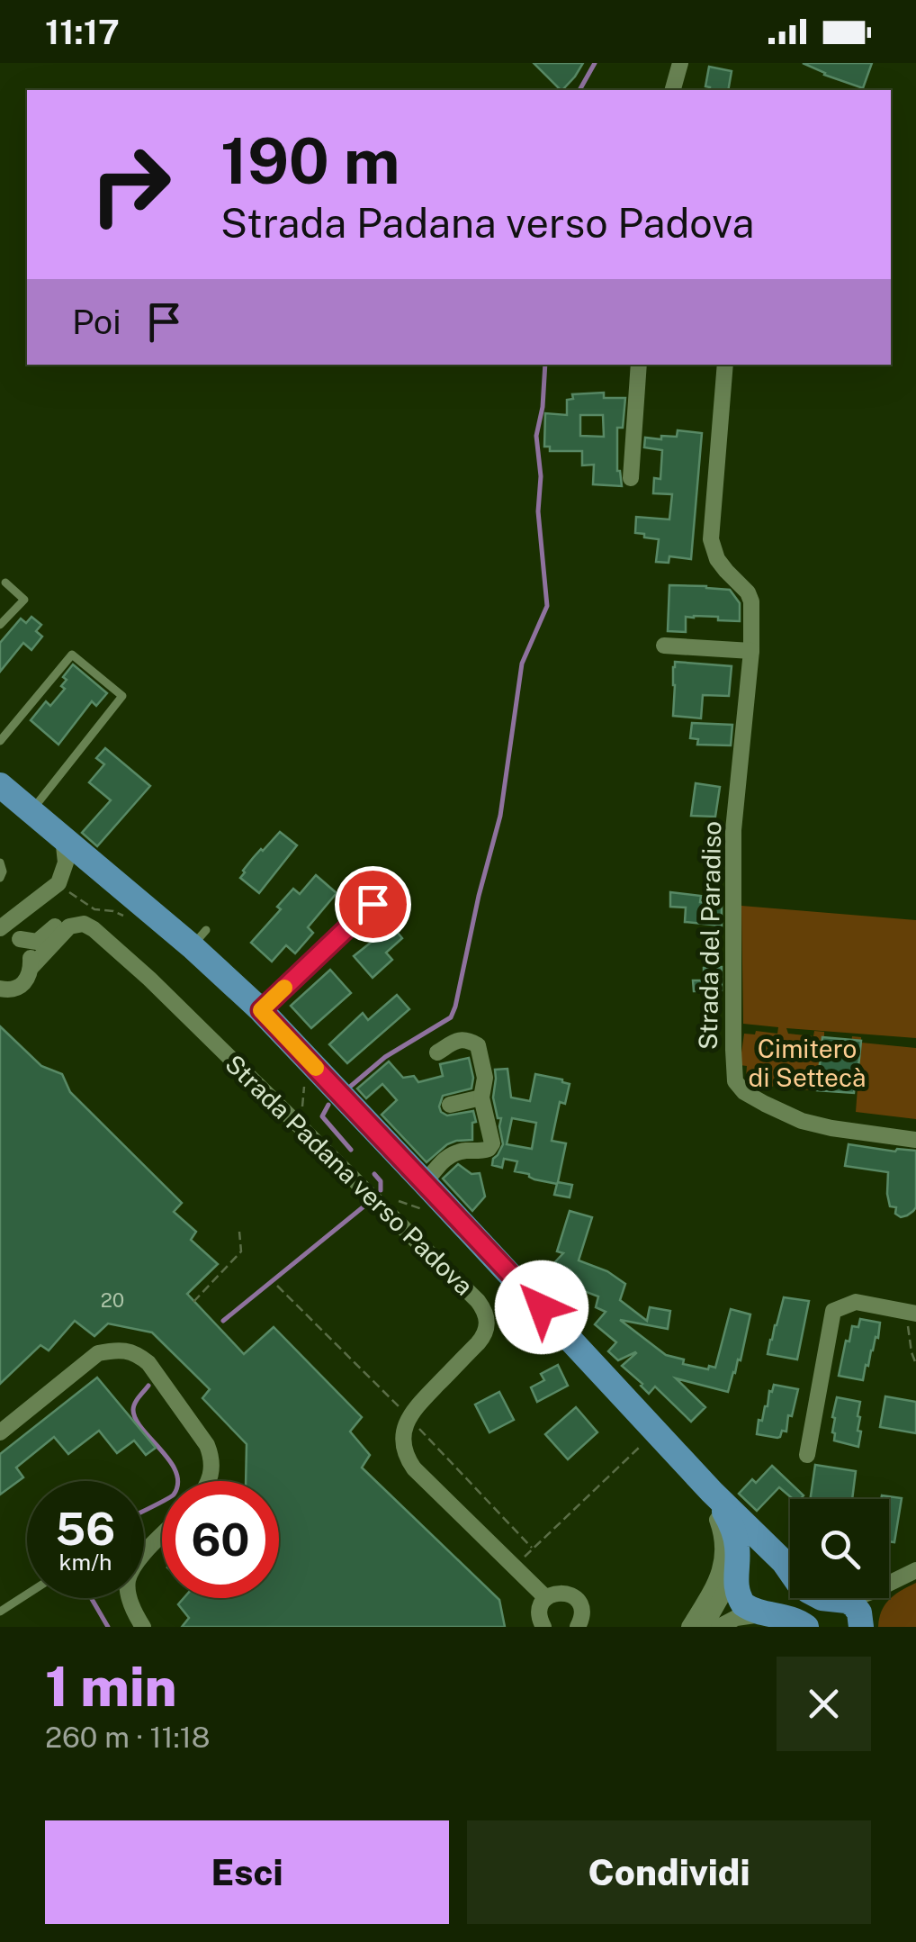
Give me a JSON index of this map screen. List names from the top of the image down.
{
  "streets": {
    "main road": ["Strada Padana verso Padova"],
    "street": ["Strada del Paradiso"]
  },
  "parks": ["Cimitero di Settecà"],
  "house_numbers": ["20"],
  "page": {
    "status": "11:17",
    "turn": ["190 m", "Strada Padana verso Padova"],
    "then": "Poi",
    "speed": "56 km/h",
    "limit": "60",
    "heading": ["1 min", "260 m · 11:18"],
    "buttons": ["Esci", "Condividi"]
  }
}
